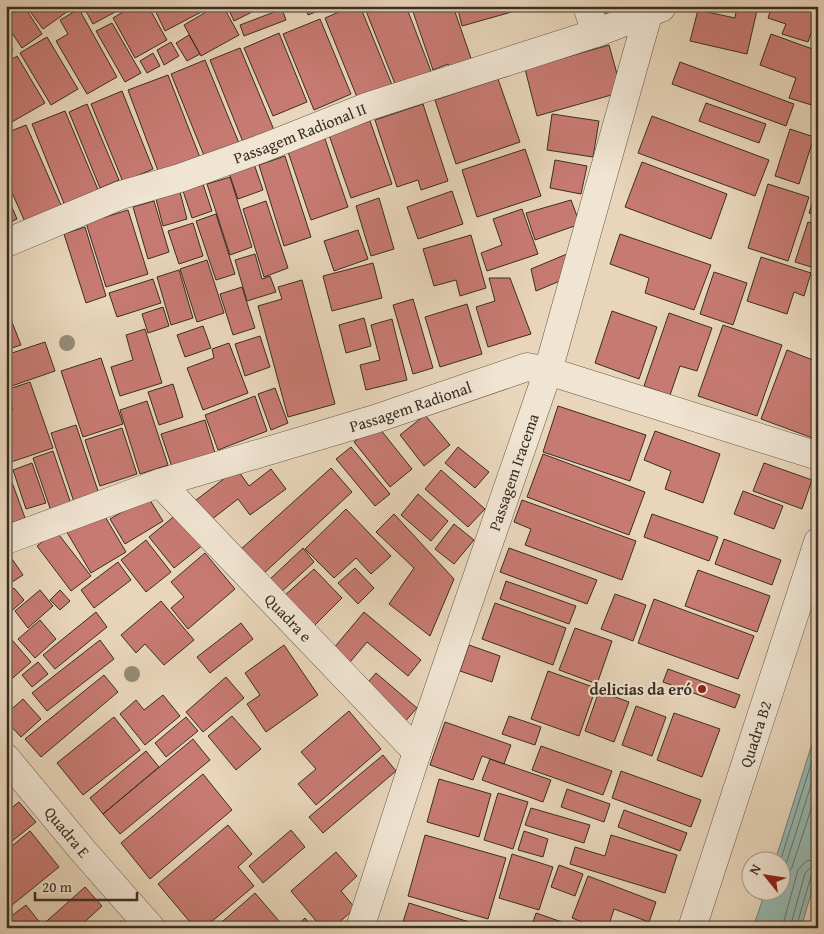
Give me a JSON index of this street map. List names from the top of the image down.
{
  "streets": {
    "street": [
      "Passagem Radional II",
      "Passagem Radional",
      "Passagem Iracema",
      "Quadra e",
      "Quadra B2",
      "Quadra E"
    ]
  },
  "crossings": [
    ["Passagem Radional II", "Passagem Iracema"],
    ["Passagem Radional", "Passagem Iracema"],
    ["Passagem Radional", "Quadra e"],
    ["Passagem Iracema", "Quadra e"]
  ],
  "places": ["delicias da eró"],
  "scale_bar": "20 m",
  "north": "top left"
}
